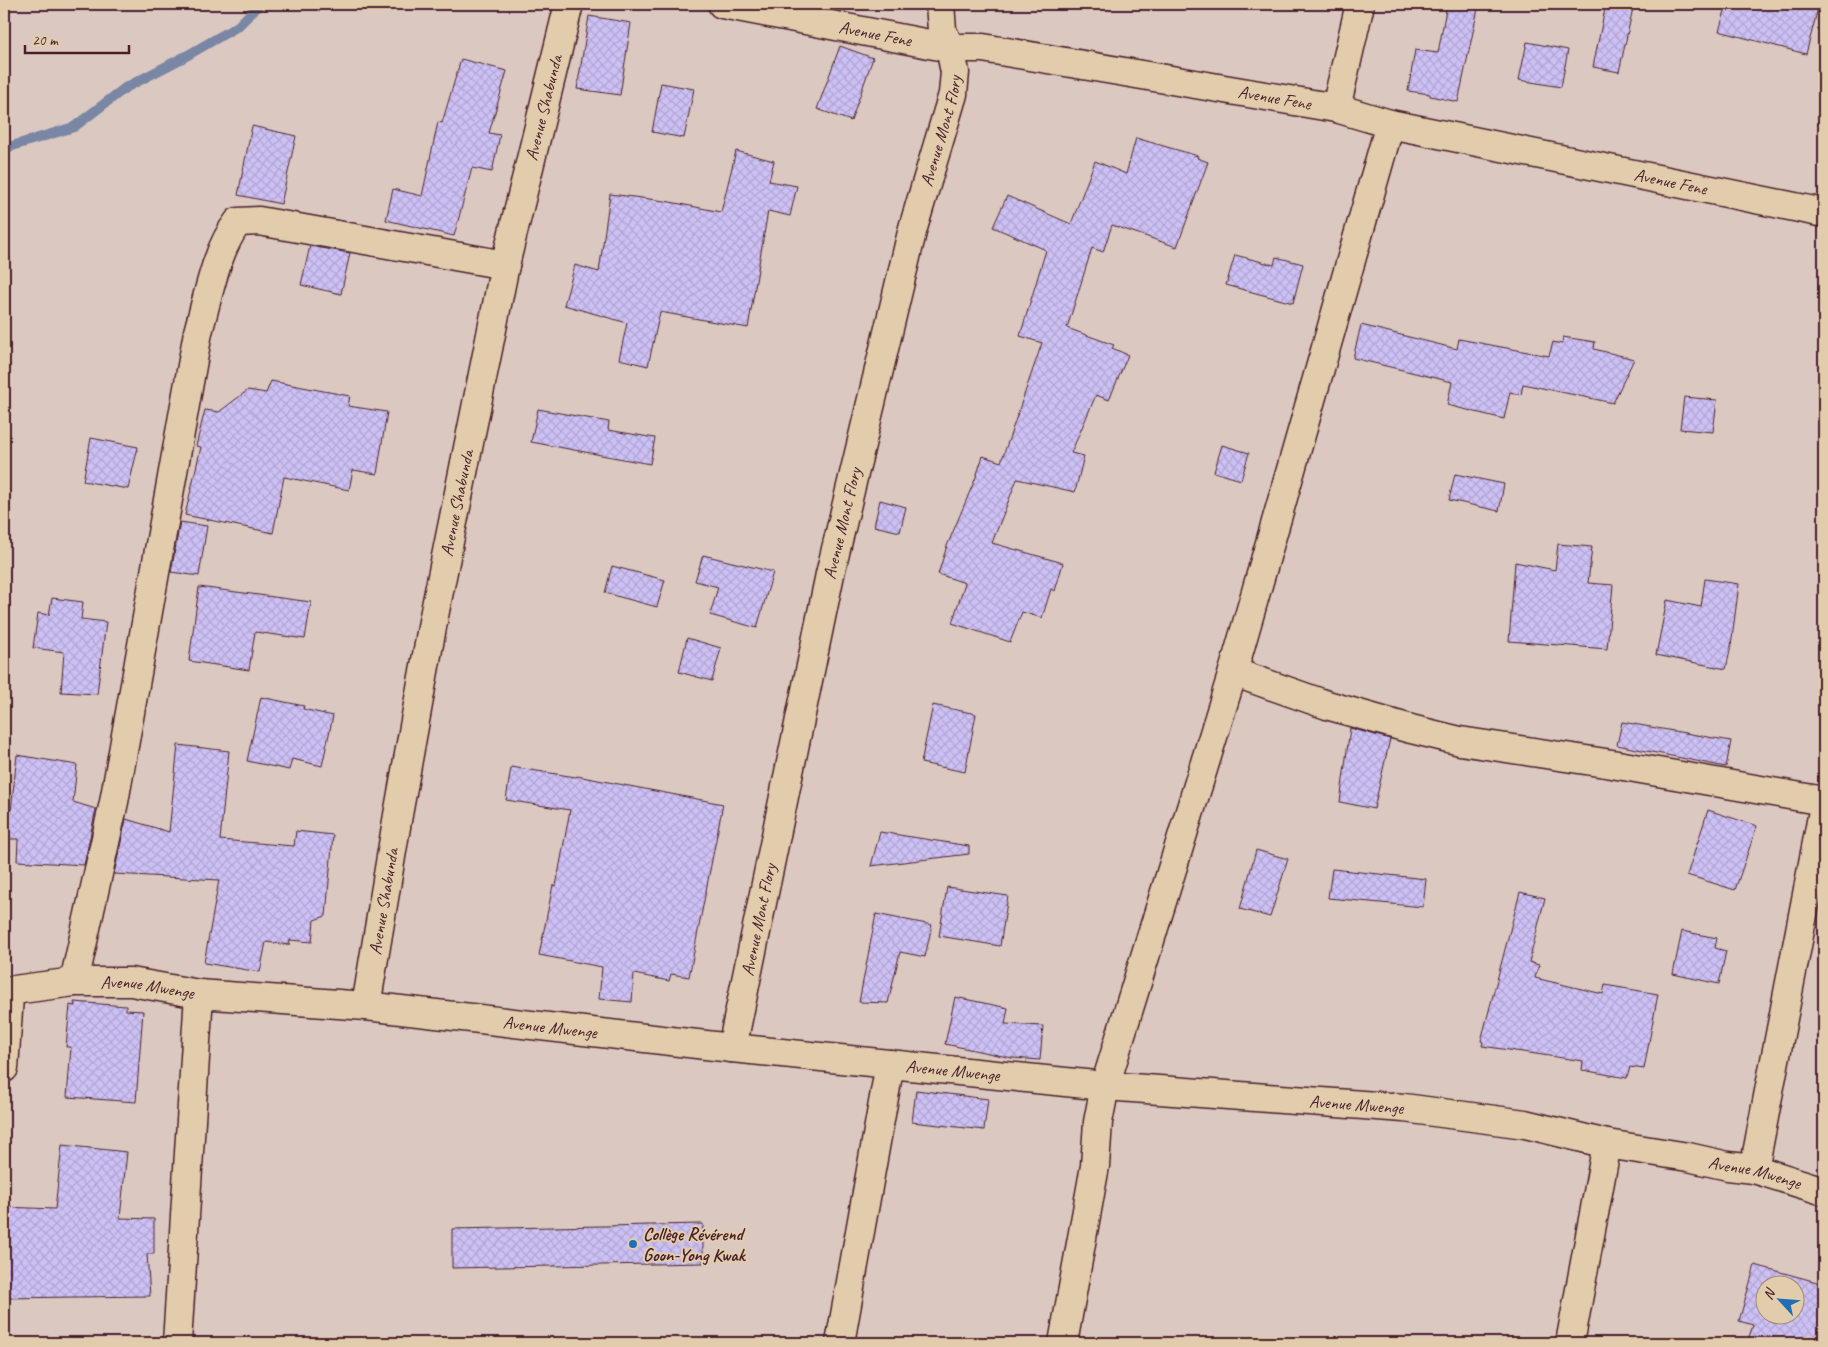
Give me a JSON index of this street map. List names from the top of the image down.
{
  "streets": {
    "street": [
      "Avenue Fene",
      "Avenue Shabunda",
      "Avenue Mont Flory",
      "Avenue Mwenge"
    ]
  },
  "crossings": [
    ["Avenue Fene", "Avenue Mont Flory"],
    ["Avenue Shabunda", "Avenue Mwenge"],
    ["Avenue Mont Flory", "Avenue Mwenge"]
  ],
  "places": ["Collège Révérend Goon-Yong Kwak"],
  "scale_bar": "20 m",
  "north": "top left"
}
